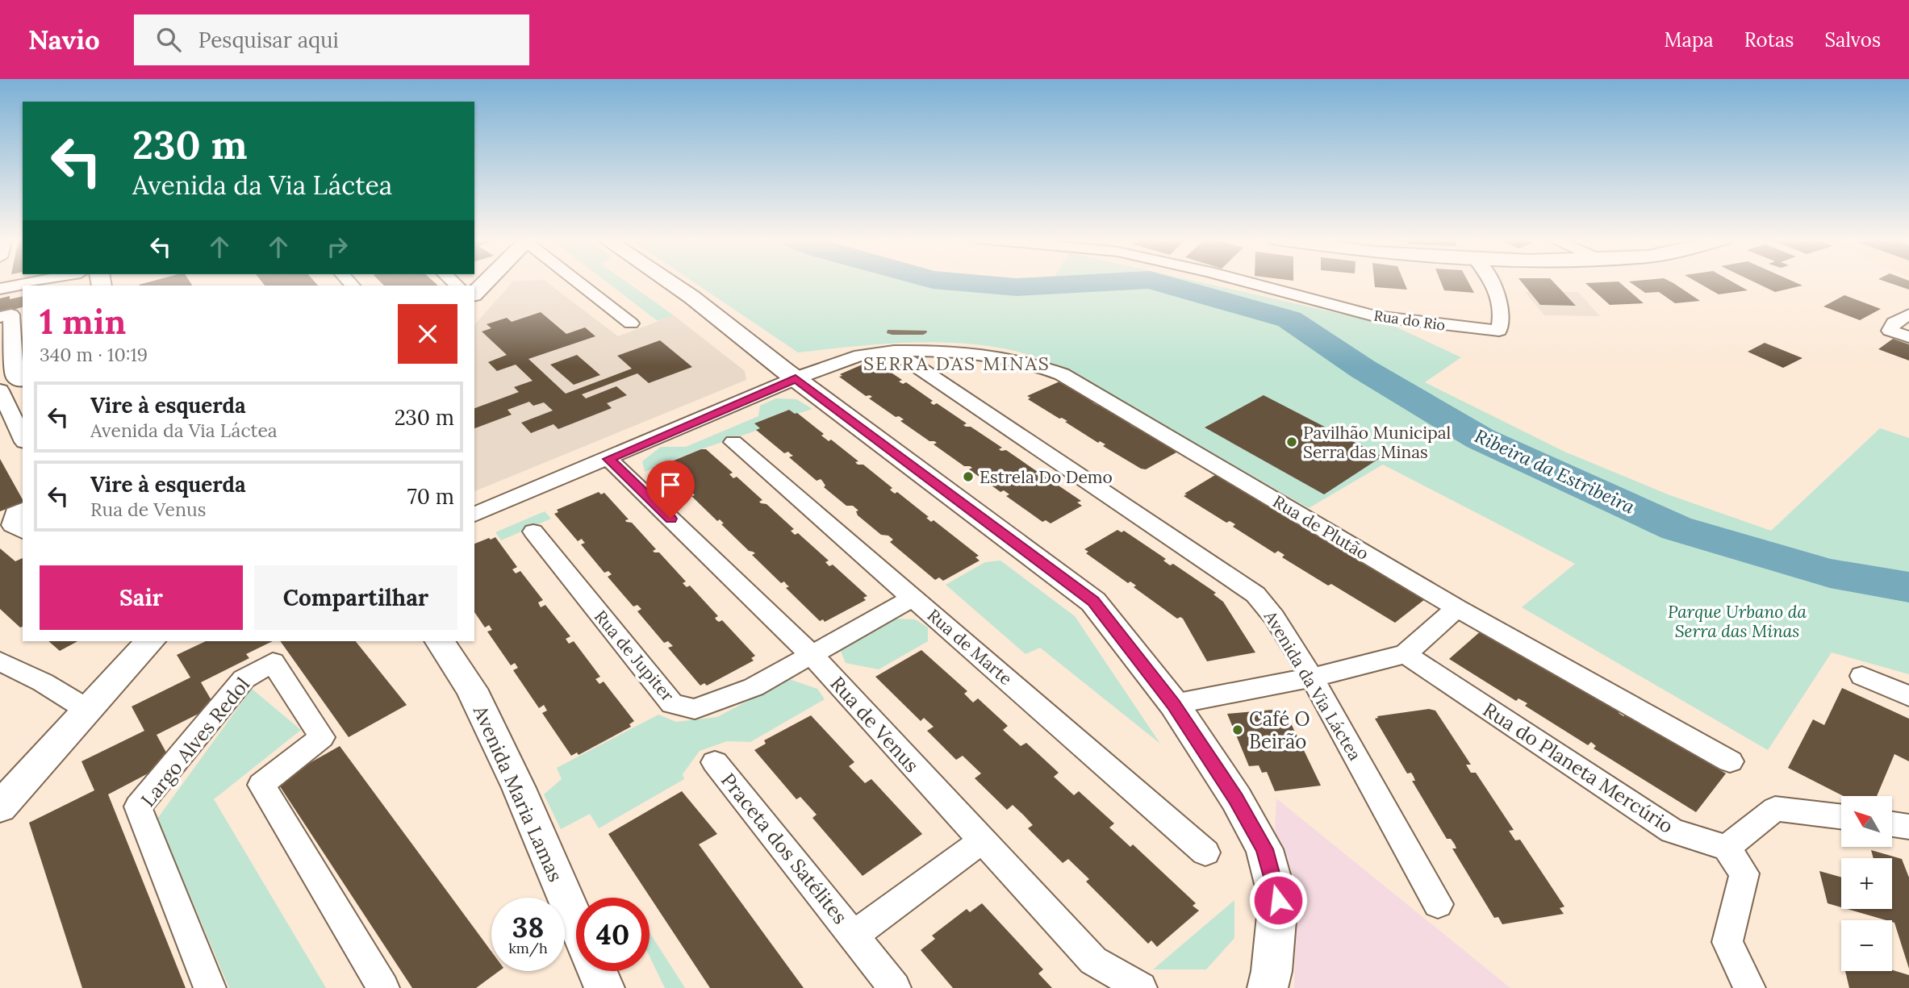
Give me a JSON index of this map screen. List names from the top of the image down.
{
  "streets": {
    "street": [
      "Rua do Rio",
      "Rua de Plutão",
      "Rua de Marte",
      "Rua de Jupiter",
      "Avenida da Via Láctea",
      "Rua de Venus",
      "Largo Alves Redol",
      "Rua do Planeta Mercúrio",
      "Avenida Maria Lamas",
      "Praceta dos Satélites"
    ]
  },
  "crossings": [
    ["Rua de Plutão", "Avenida da Via Láctea"],
    ["Rua de Marte", "Rua de Jupiter"],
    ["Rua de Jupiter", "Rua de Venus"],
    ["Rua de Venus", "Praceta dos Satélites"]
  ],
  "districts": ["SERRA DAS MINAS"],
  "water": ["Ribeira da Estribeira"],
  "parks": ["Parque Urbano da Serra das Minas"],
  "places": ["Pavilhão Municipal Serra das Minas", "Estrela Do Demo", "Café O Beirão"],
  "north": "top left",
  "page": {
    "header": "Navio",
    "search": "Pesquisar aqui",
    "nav": ["Mapa", "Rotas", "Salvos"],
    "turn": ["230 m", "Avenida da Via Láctea"],
    "heading": ["1 min", "340 m · 10:19"],
    "list": [
      {
        "name": "Vire à esquerda",
        "note": "Avenida da Via Láctea",
        "value": "230 m"
      },
      {
        "name": "Vire à esquerda",
        "note": "Rua de Venus",
        "value": "70 m"
      }
    ],
    "buttons": ["Sair", "Compartilhar"],
    "map_buttons": ["+", "−"],
    "speed": "38 km/h",
    "limit": "40"
  }
}
